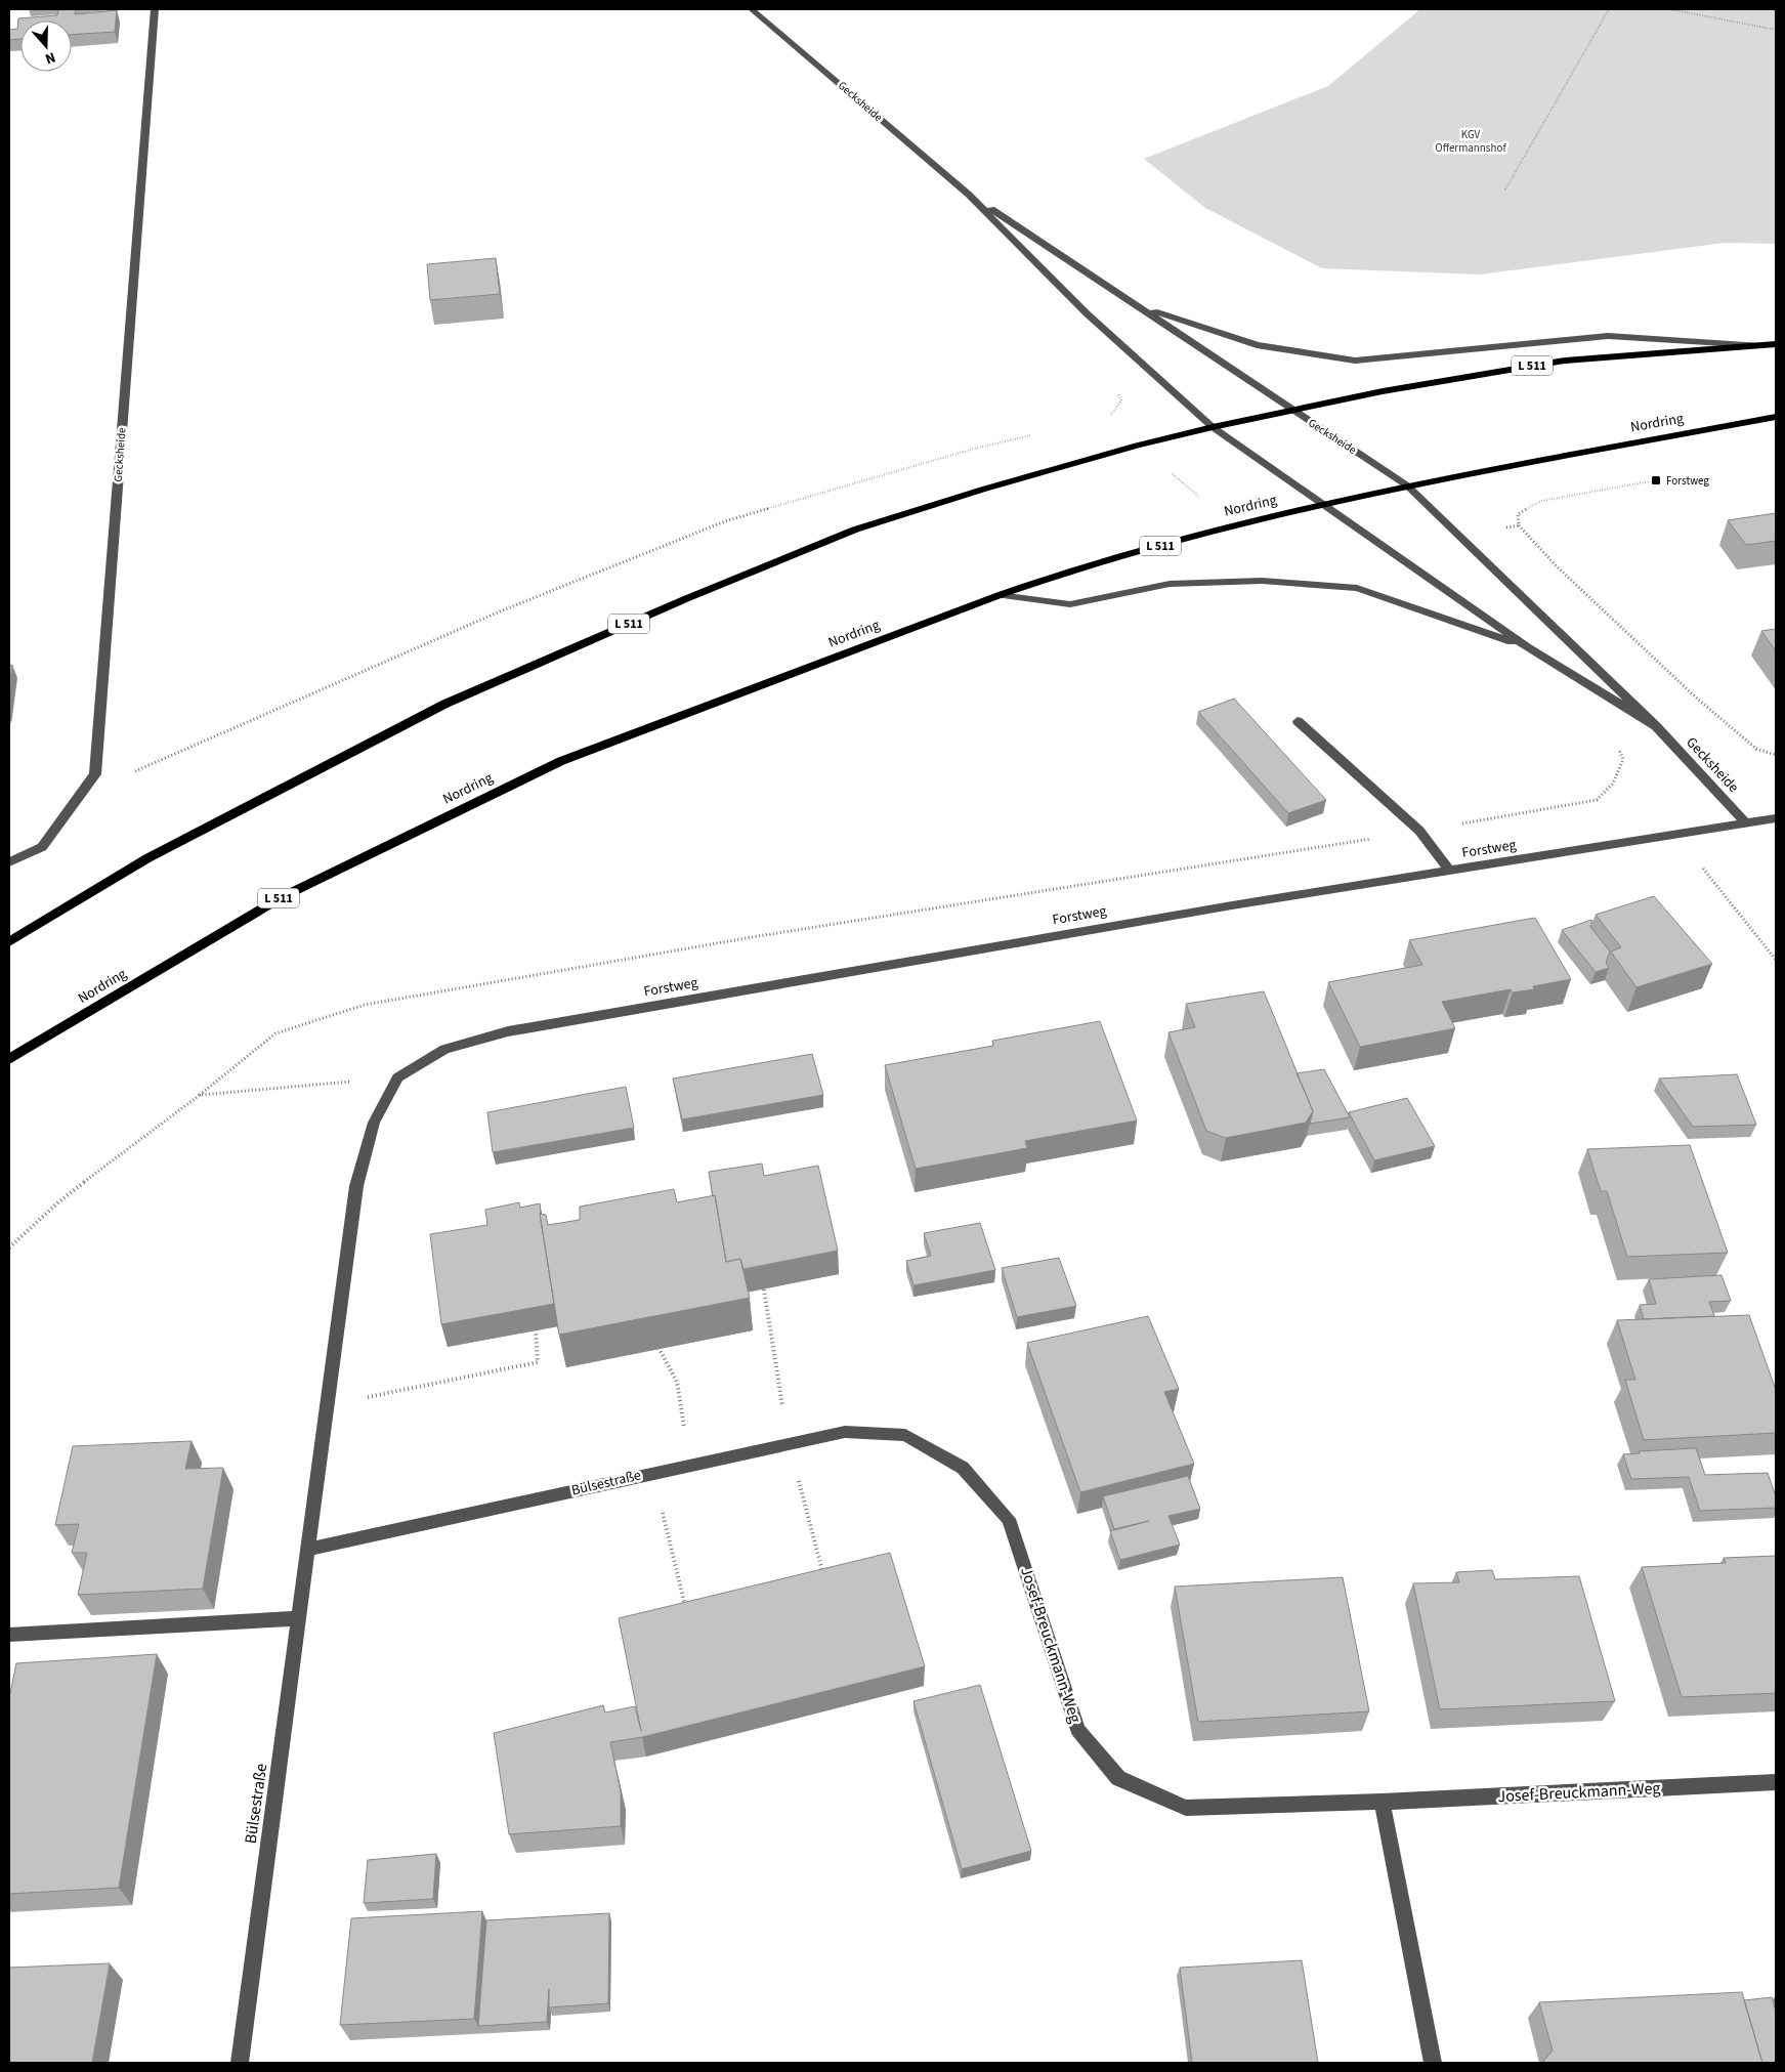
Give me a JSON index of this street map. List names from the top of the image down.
{
  "streets": {
    "main road": ["L 511", "Nordring"],
    "street": [
      "Gecksheide",
      "Forstweg",
      "Bülsestraße",
      "Josef-Breuckmann-Weg"
    ]
  },
  "crossings": [
    ["Gecksheide", "L 511"],
    ["Gecksheide", "Nordring"],
    ["Gecksheide", "Forstweg"],
    ["Forstweg", "Bülsestraße"],
    ["Bülsestraße", "Josef-Breuckmann-Weg"]
  ],
  "parks": ["KGV Offermannshof"],
  "places": {
    "transit": ["Forstweg"]
  },
  "north": "bottom"
}
